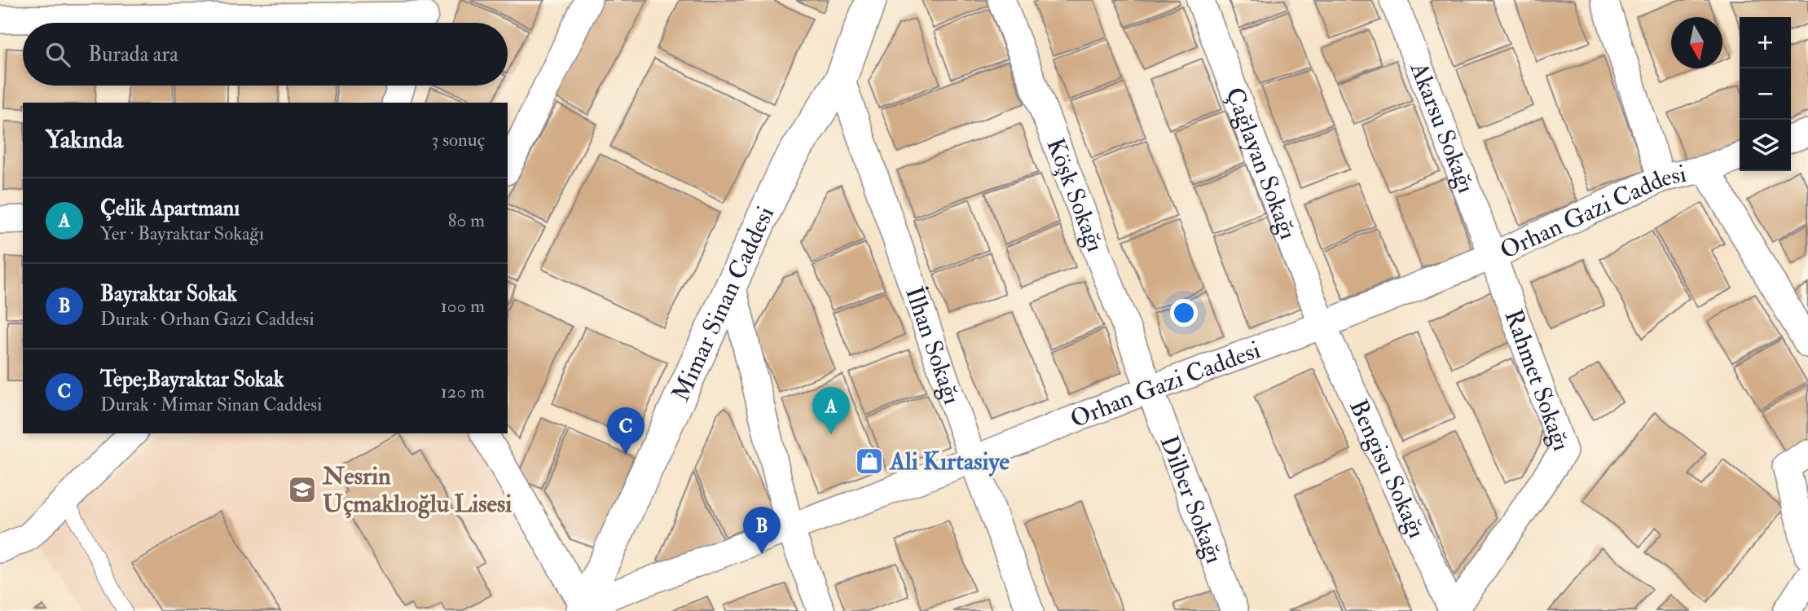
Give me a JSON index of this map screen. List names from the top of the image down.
{
  "streets": {
    "street": [
      "Akarsu Sokağı",
      "Çağlayan Sokağı",
      "Köşk Sokağı",
      "Orhan Gazi Caddesi",
      "Mimar Sinan Caddesi",
      "İlhan Sokağı",
      "Rahmet Sokağı",
      "Bengisu Sokağı",
      "Dilber Sokağı"
    ]
  },
  "crossings": [
    ["Akarsu Sokağı", "Orhan Gazi Caddesi"],
    ["Akarsu Sokağı", "Rahmet Sokağı"],
    ["Çağlayan Sokağı", "Orhan Gazi Caddesi"],
    ["Çağlayan Sokağı", "Bengisu Sokağı"],
    ["Köşk Sokağı", "Orhan Gazi Caddesi"],
    ["Köşk Sokağı", "Dilber Sokağı"],
    ["Orhan Gazi Caddesi", "Mimar Sinan Caddesi"],
    ["Orhan Gazi Caddesi", "İlhan Sokağı"],
    ["Orhan Gazi Caddesi", "Rahmet Sokağı"],
    ["Orhan Gazi Caddesi", "Bengisu Sokağı"],
    ["Orhan Gazi Caddesi", "Dilber Sokağı"],
    ["Mimar Sinan Caddesi", "İlhan Sokağı"],
    ["Rahmet Sokağı", "Bengisu Sokağı"]
  ],
  "places": {
    "shop": ["Ali Kırtasiye"],
    "school or university": ["Nesrin Uçmaklıoğlu Lisesi"]
  },
  "north": "bottom",
  "page": {
    "map_buttons": ["+", "−"],
    "search": "Burada ara",
    "heading": ["Yakında", "3 sonuç"],
    "list": [
      {
        "mark": "A",
        "name": "Çelik Apartmanı",
        "note": "Yer · Bayraktar Sokağı",
        "value": "80 m"
      },
      {
        "mark": "B",
        "name": "Bayraktar Sokak",
        "note": "Durak · Orhan Gazi Caddesi",
        "value": "100 m"
      },
      {
        "mark": "C",
        "name": "Tepe;Bayraktar Sokak",
        "note": "Durak · Mimar Sinan Caddesi",
        "value": "120 m"
      }
    ],
    "pins": ["A", "C", "B"]
  }
}
